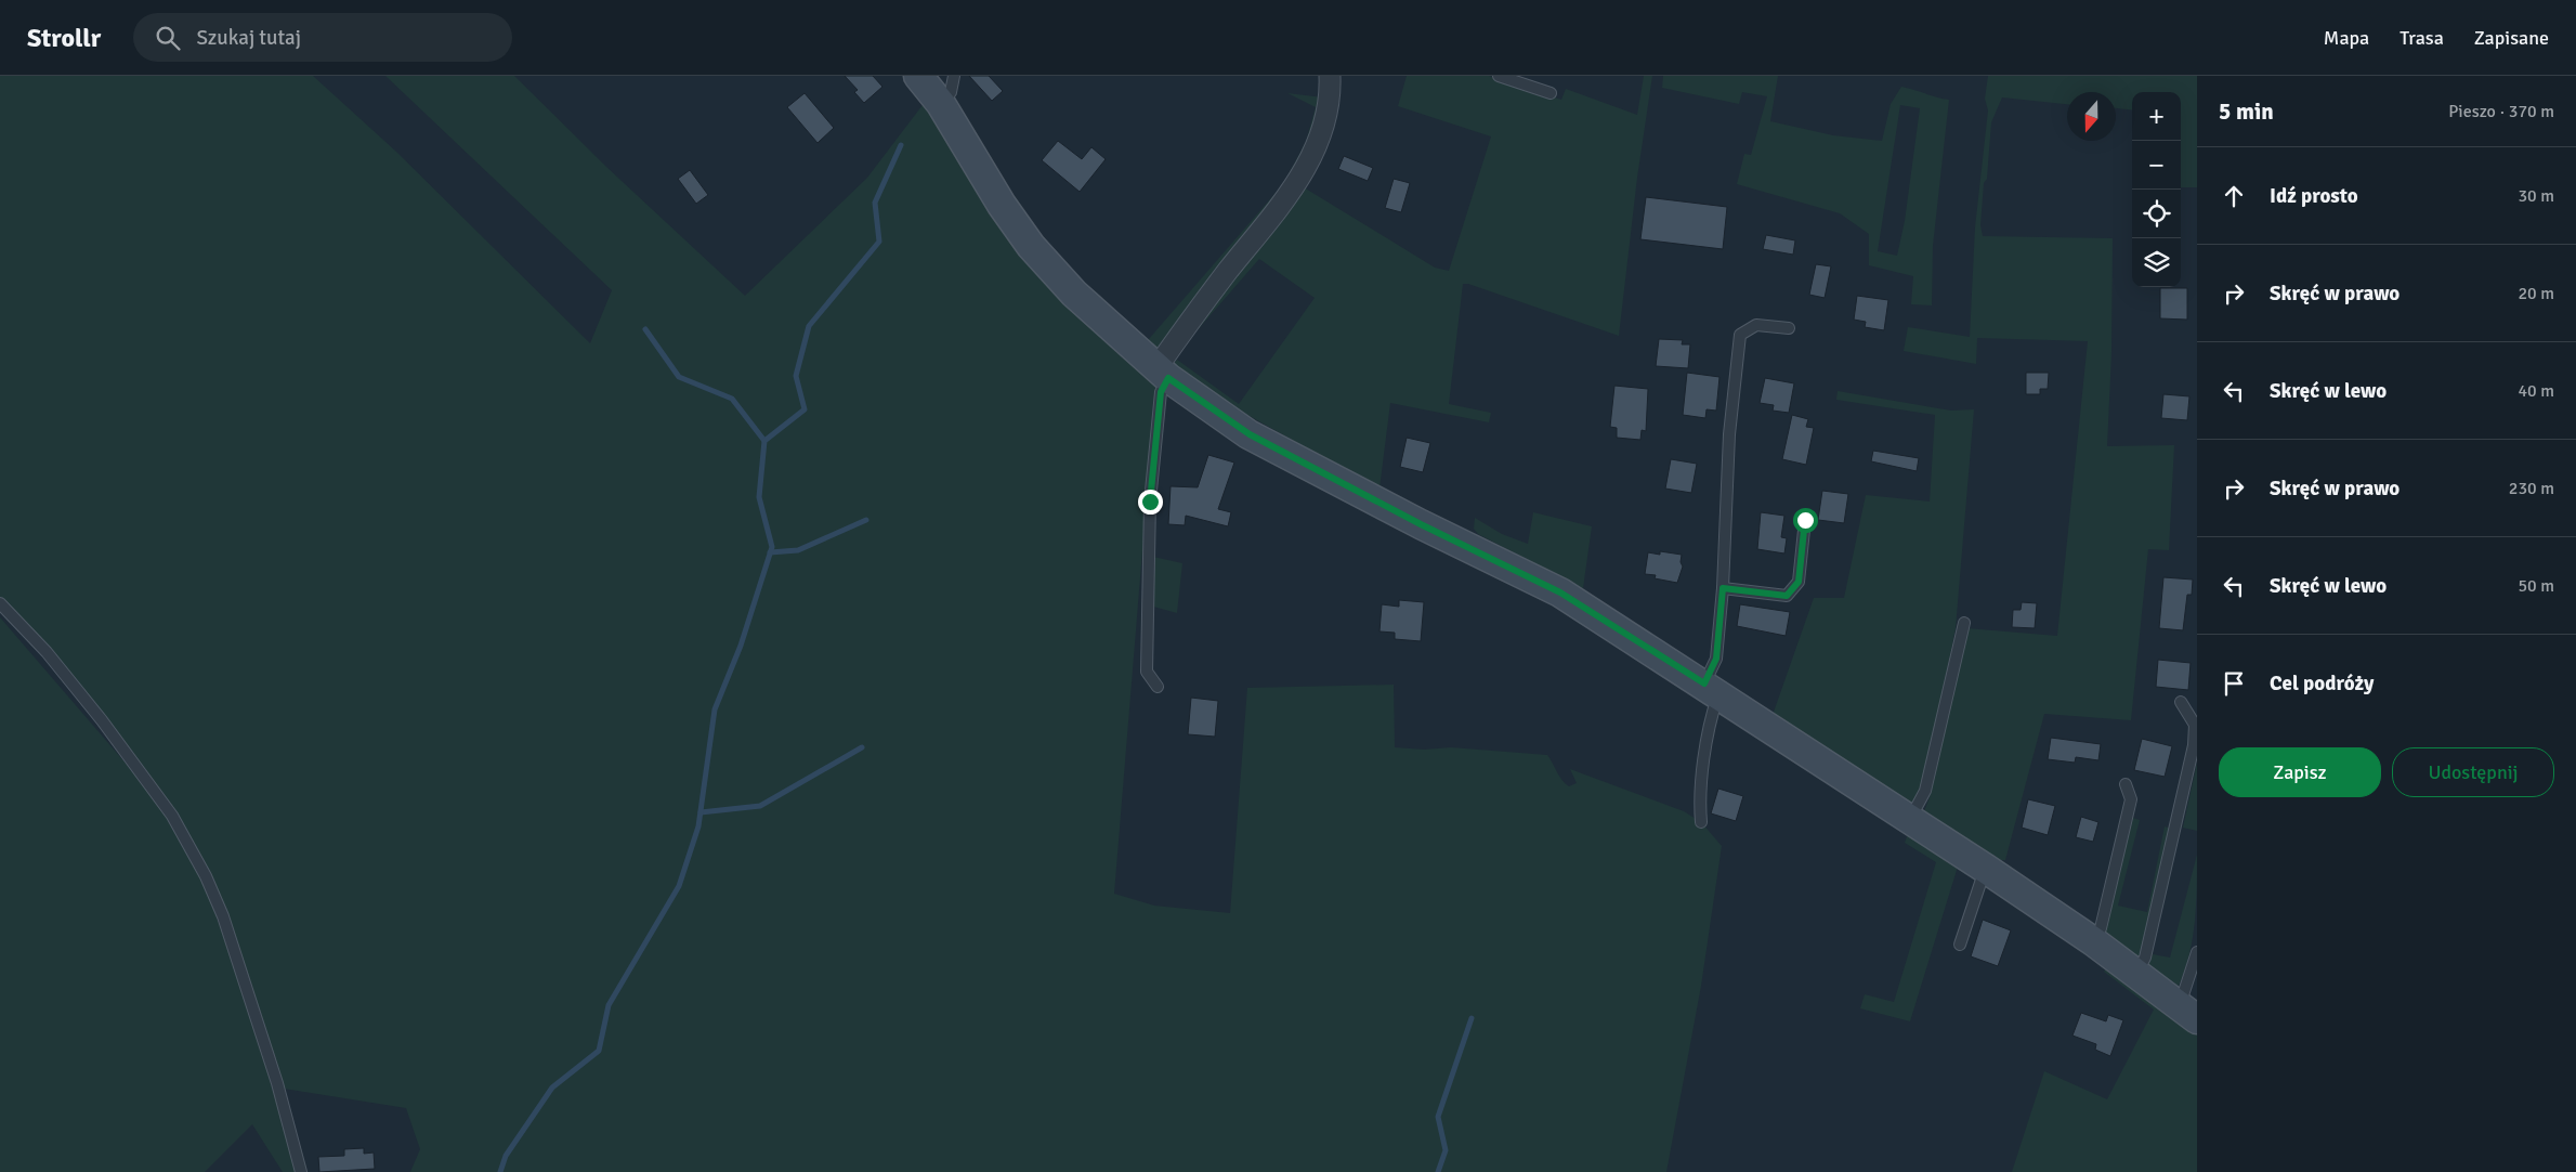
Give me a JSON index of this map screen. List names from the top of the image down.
{
  "north": "bottom",
  "page": {
    "header": "Strollr",
    "search": "Szukaj tutaj",
    "nav": ["Mapa", "Trasa", "Zapisane"],
    "heading": ["5 min", "Pieszo · 370 m"],
    "map_buttons": ["+", "−"],
    "list": [
      ["Idź prosto", "30 m"],
      ["Skręć w prawo", "20 m"],
      ["Skręć w lewo", "40 m"],
      ["Skręć w prawo", "230 m"],
      ["Skręć w lewo", "50 m"],
      "Cel podróży"
    ],
    "buttons": ["Zapisz", "Udostępnij"]
  }
}
